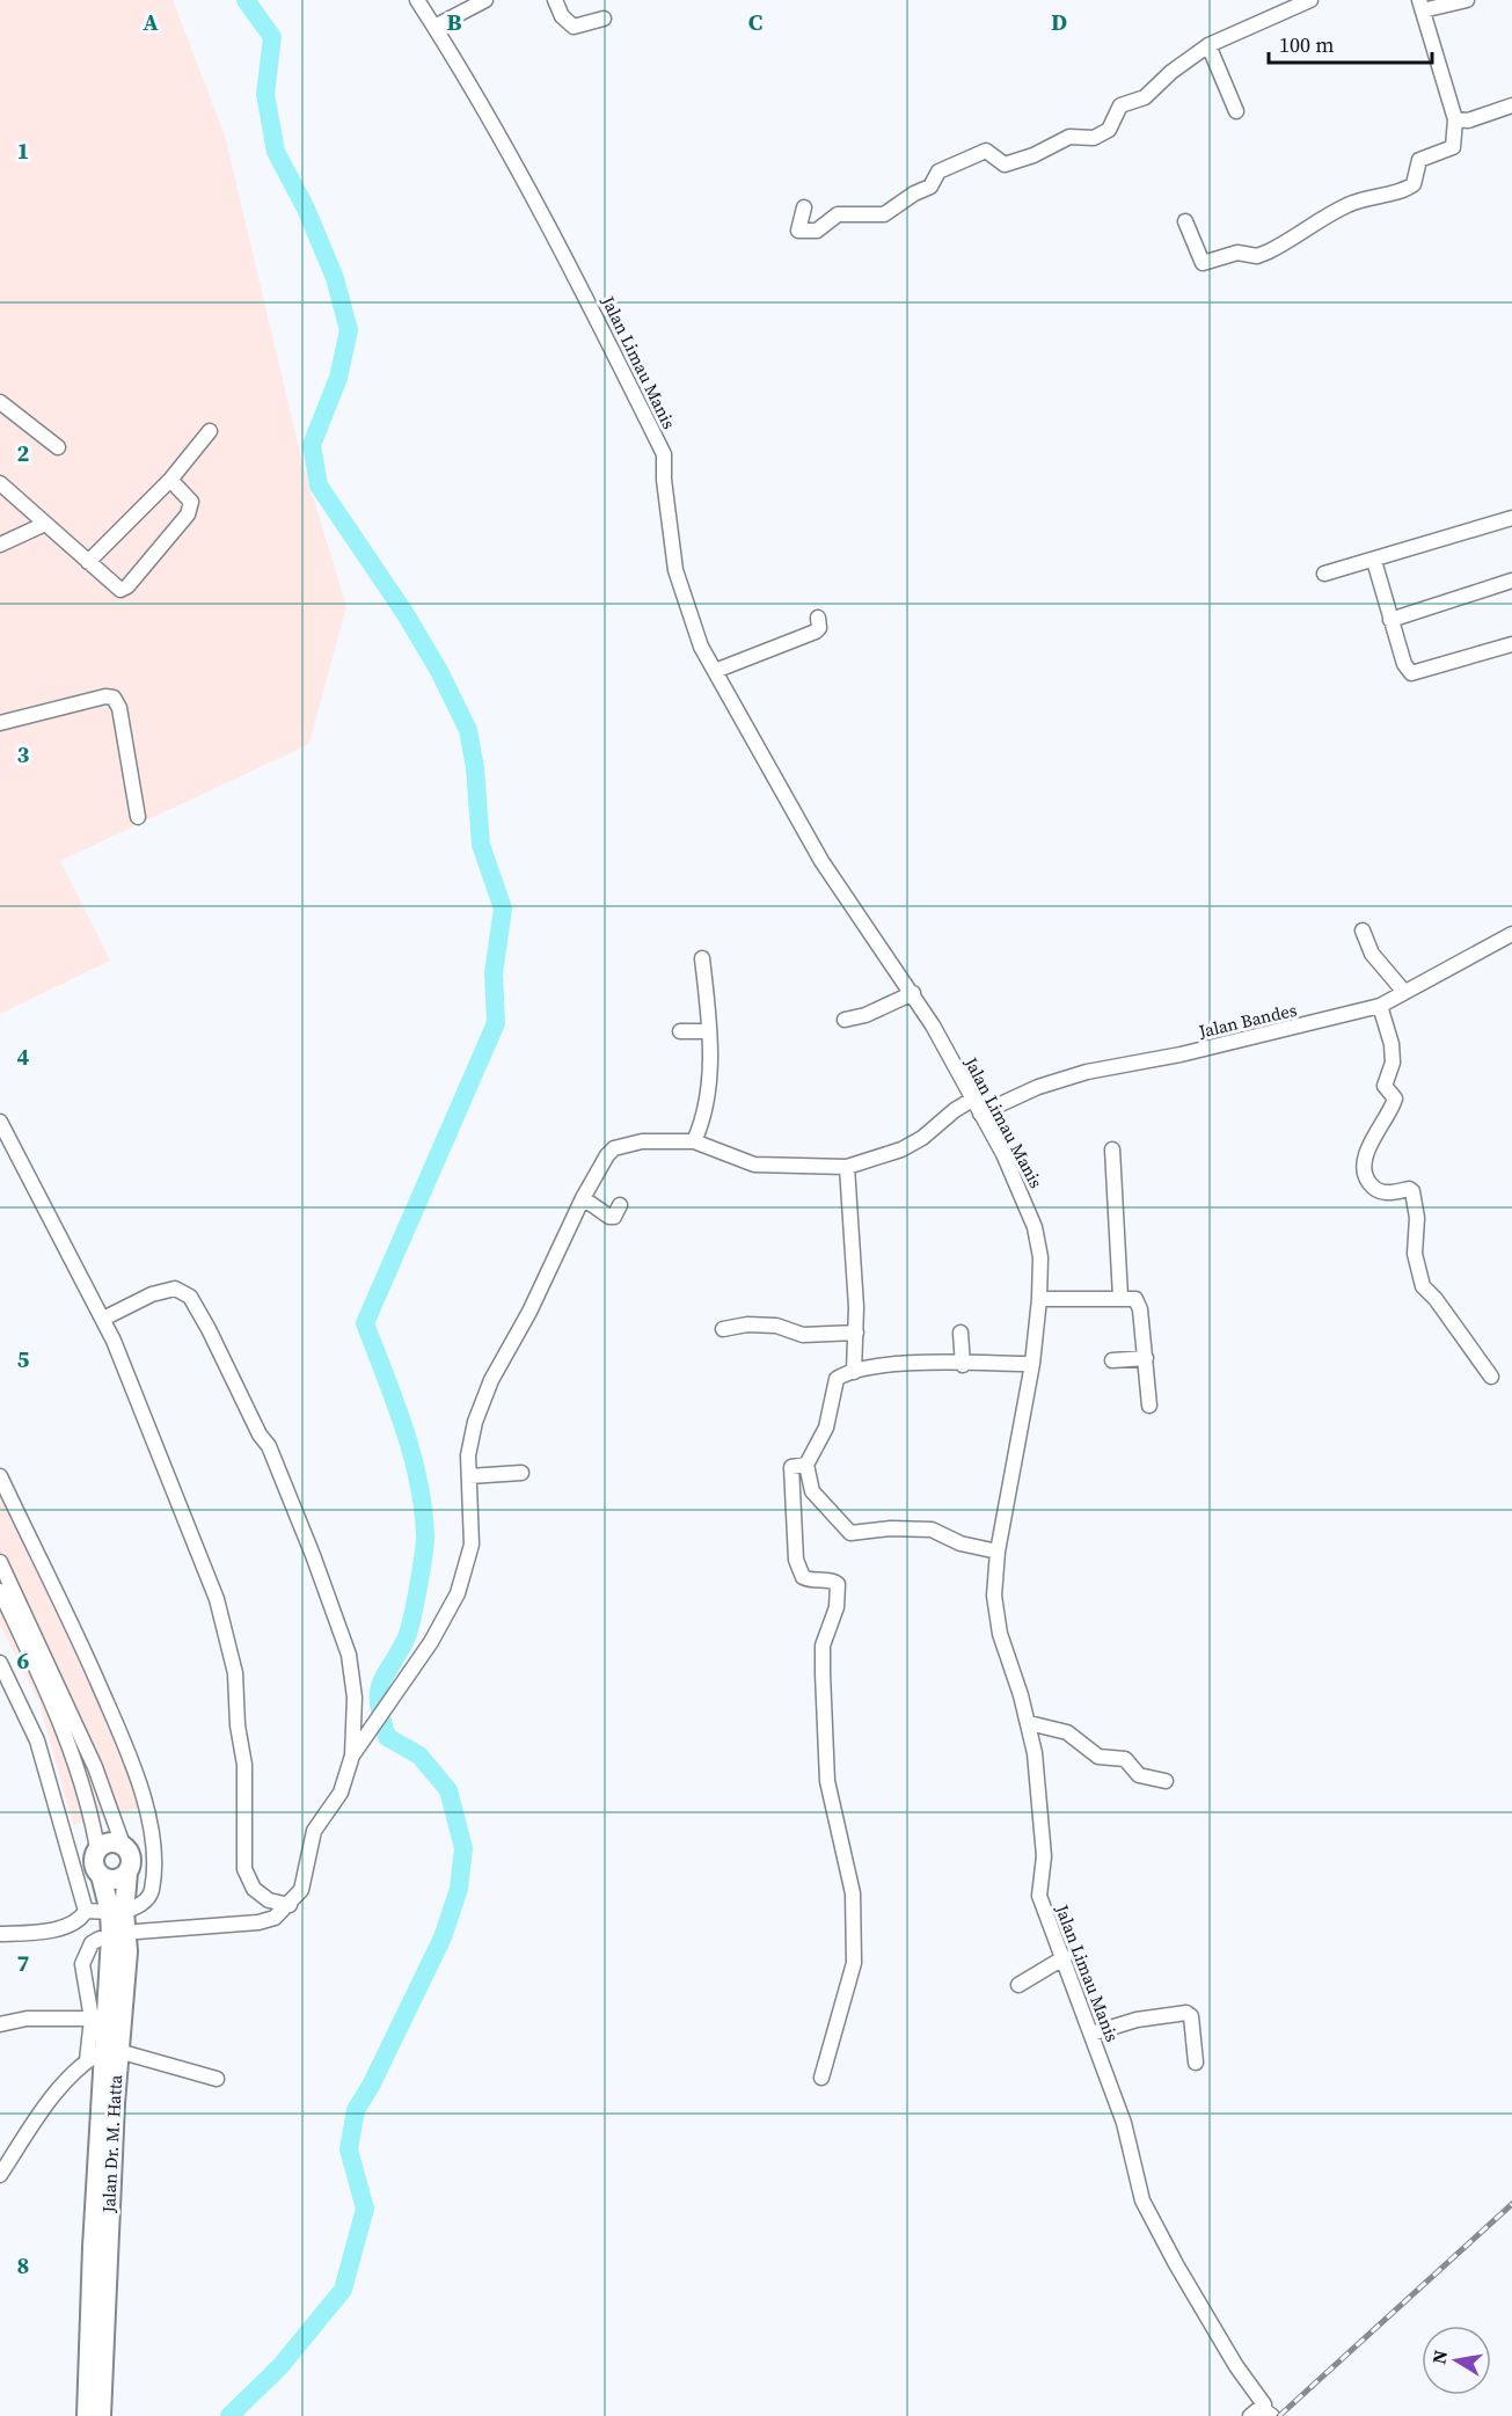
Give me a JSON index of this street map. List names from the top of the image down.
{
  "streets": {
    "main road": ["Jalan Dr. M. Hatta"],
    "street": ["Jalan Limau Manis", "Jalan Bandes"]
  },
  "crossings": [
    ["Jalan Limau Manis", "Jalan Bandes"]
  ],
  "scale_bar": "100 m",
  "north": "left",
  "grid": {
    "columns": [
      "A",
      "B",
      "C",
      "D"
    ],
    "rows": [
      "1",
      "2",
      "3",
      "4",
      "5",
      "6",
      "7",
      "8"
    ]
  }
}
